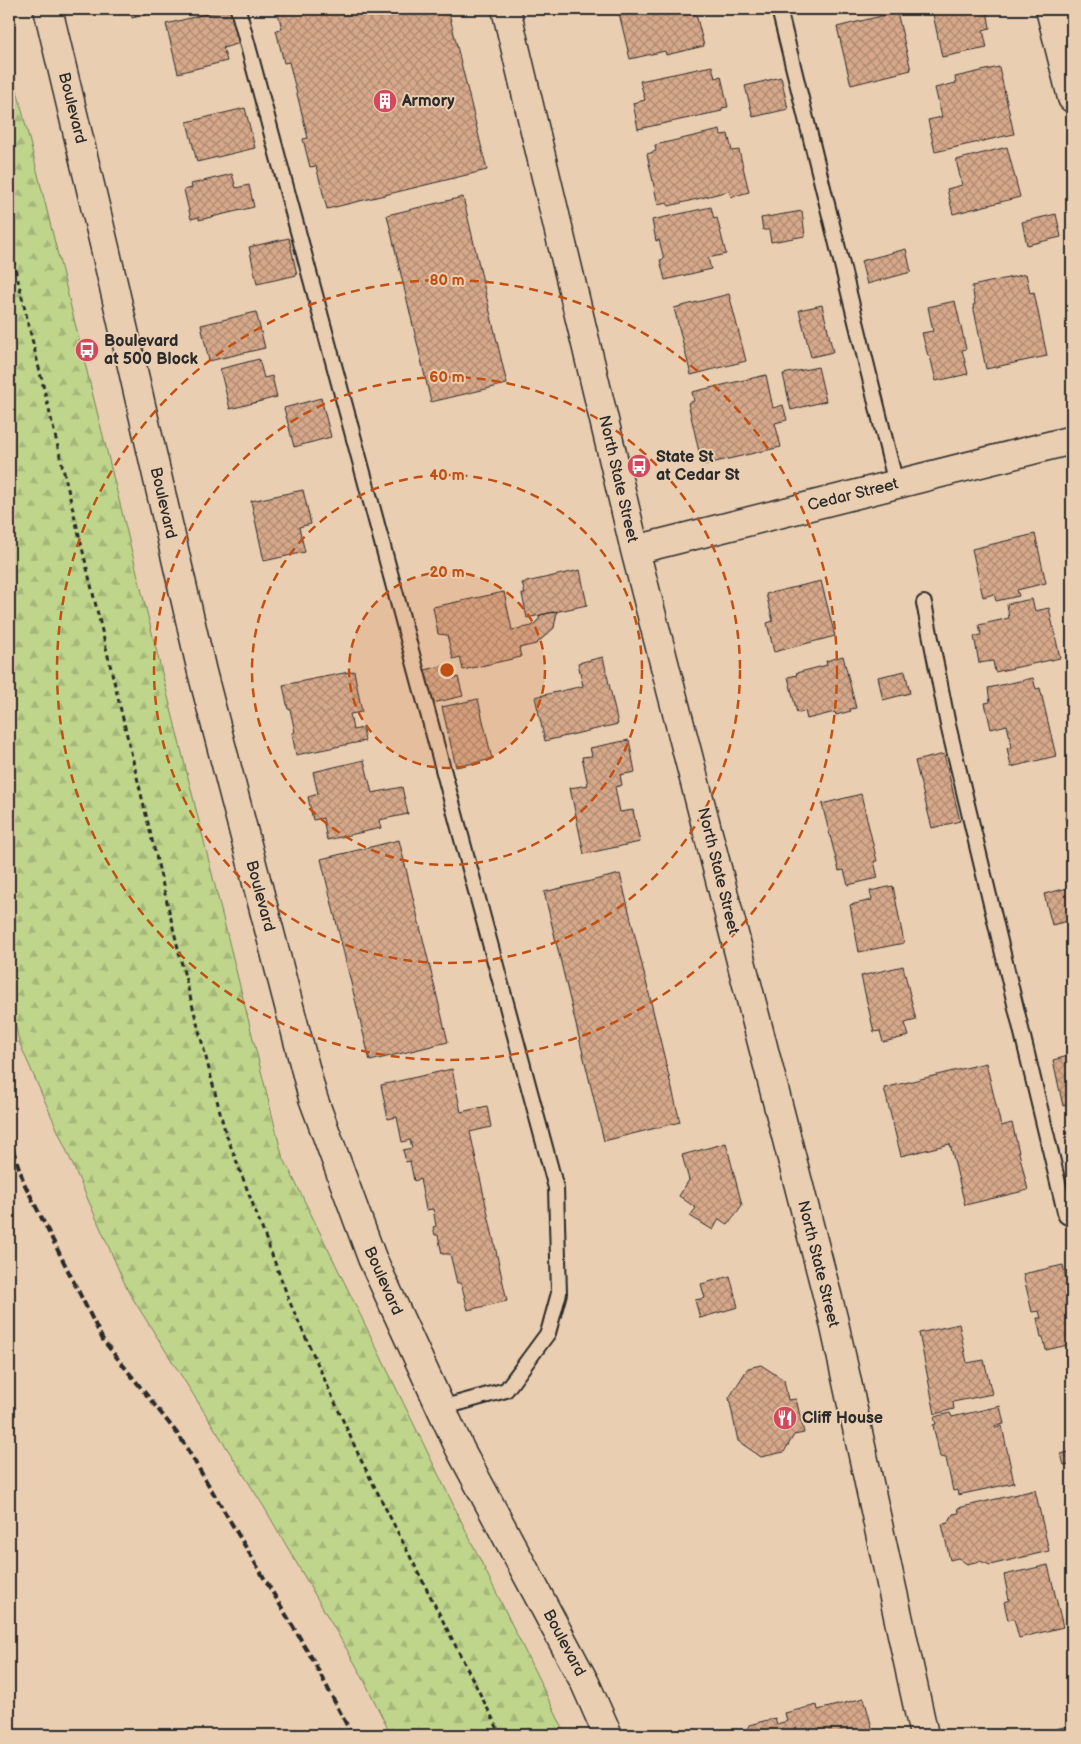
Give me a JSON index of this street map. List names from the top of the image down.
{
  "streets": {
    "street": ["Boulevard", "North State Street", "Cedar Street"]
  },
  "crossings": [
    ["North State Street", "Cedar Street"]
  ],
  "places": {
    "building": ["Armory"],
    "bus stop": ["Boulevard at 500 Block", "State St at Cedar St"],
    "restaurant": ["Cliff House"]
  },
  "rings": [
    "80 m",
    "60 m",
    "40 m",
    "20 m"
  ]
}
